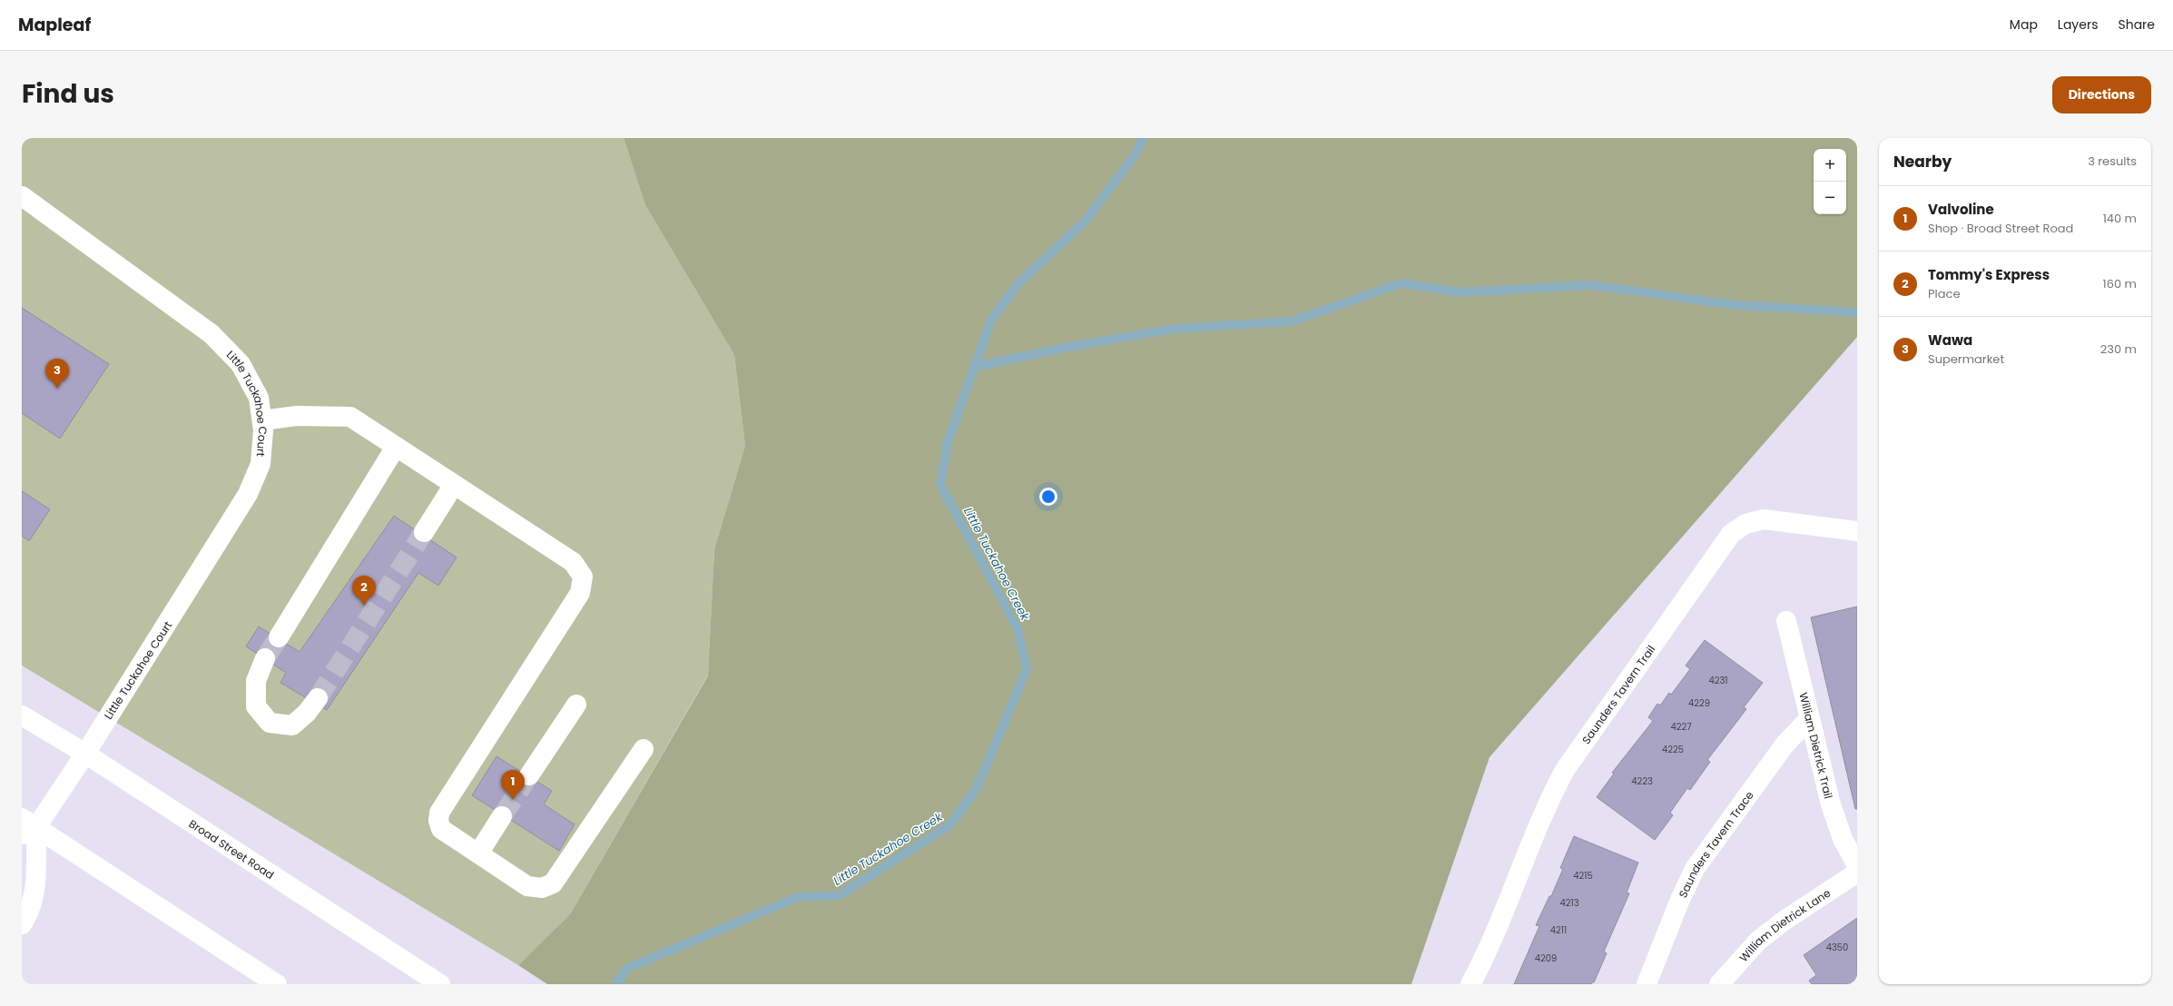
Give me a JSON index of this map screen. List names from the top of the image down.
{
  "streets": {
    "street": [
      "Little Tuckahoe Court",
      "Saunders Tavern Trail",
      "William Dietrick Trail",
      "Saunders Tavern Trace",
      "Broad Street Road",
      "William Dietrick Lane"
    ]
  },
  "crossings": [
    ["Little Tuckahoe Court", "Broad Street Road"],
    ["William Dietrick Trail", "Saunders Tavern Trace"]
  ],
  "water": ["Little Tuckahoe Creek"],
  "house_numbers": [
    "4231",
    "4229",
    "4227",
    "4225",
    "4223",
    "4215",
    "4213",
    "4211",
    "4350",
    "4209"
  ],
  "page": {
    "header": "Mapleaf",
    "nav": ["Map", "Layers", "Share"],
    "title": "Find us",
    "buttons": "Directions",
    "heading": ["Nearby", "3 results"],
    "map_buttons": ["+", "−"],
    "list": [
      {
        "mark": "1",
        "name": "Valvoline",
        "note": "Shop · Broad Street Road",
        "value": "140 m"
      },
      {
        "mark": "2",
        "name": "Tommy's Express",
        "note": "Place",
        "value": "160 m"
      },
      {
        "mark": "3",
        "name": "Wawa",
        "note": "Supermarket",
        "value": "230 m"
      }
    ],
    "pins": ["3", "2", "1"]
  }
}
